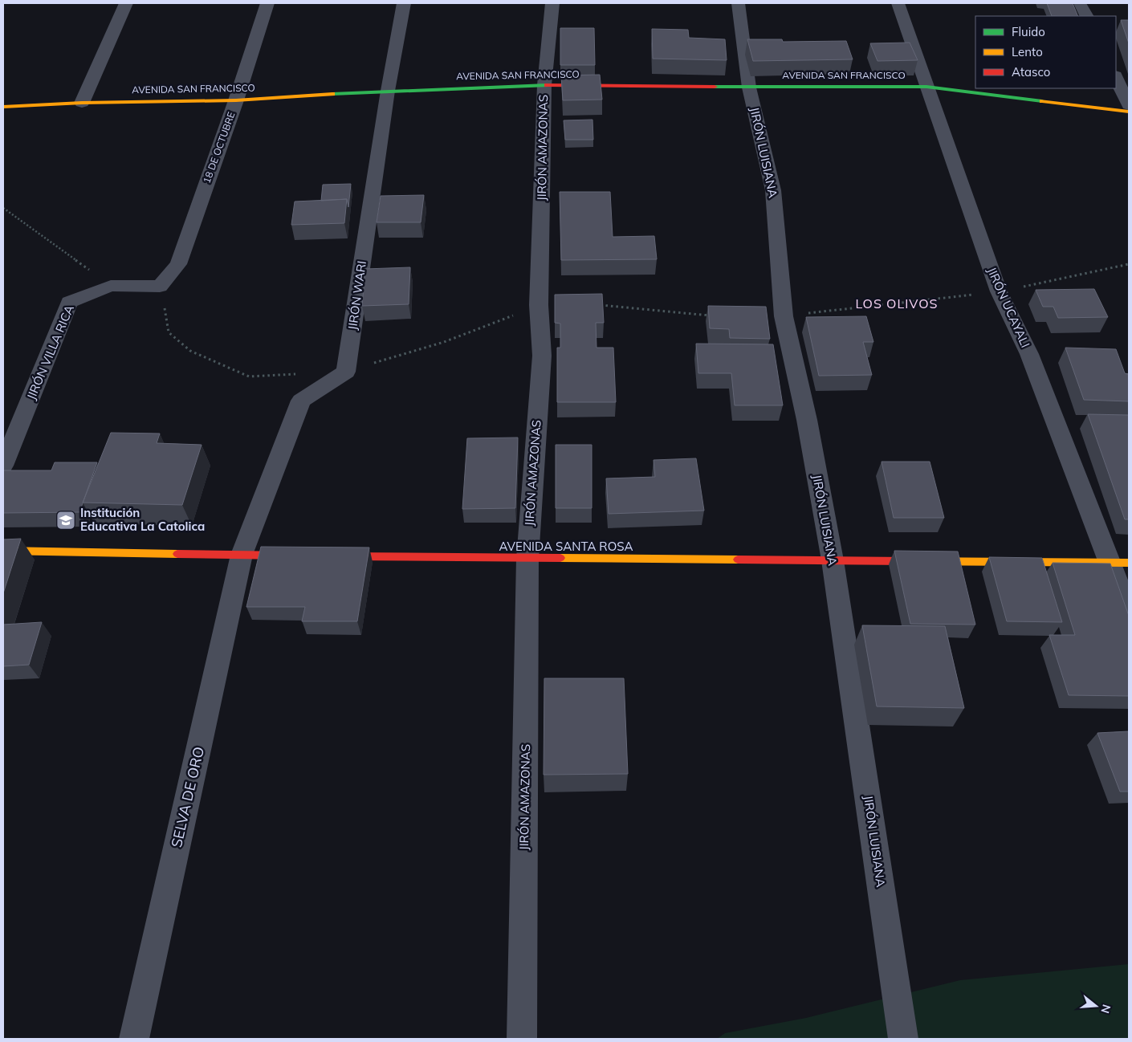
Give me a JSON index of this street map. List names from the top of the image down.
{
  "streets": {
    "street": [
      "AVENIDA SAN FRANCISCO",
      "18 DE OCTUBRE",
      "JIRÓN AMAZONAS",
      "JIRÓN LUISIANA",
      "JIRÓN WARI",
      "JIRÓN UCAYALI",
      "JIRÓN VILLA RICA",
      "AVENIDA SANTA ROSA",
      "SELVA DE ORO"
    ]
  },
  "crossings": [
    ["AVENIDA SAN FRANCISCO", "18 DE OCTUBRE"],
    ["AVENIDA SAN FRANCISCO", "JIRÓN AMAZONAS"],
    ["AVENIDA SAN FRANCISCO", "JIRÓN LUISIANA"],
    ["AVENIDA SAN FRANCISCO", "JIRÓN WARI"],
    ["AVENIDA SAN FRANCISCO", "JIRÓN UCAYALI"],
    ["18 DE OCTUBRE", "JIRÓN VILLA RICA"],
    ["JIRÓN AMAZONAS", "AVENIDA SANTA ROSA"],
    ["JIRÓN LUISIANA", "AVENIDA SANTA ROSA"],
    ["JIRÓN UCAYALI", "AVENIDA SANTA ROSA"]
  ],
  "districts": ["LOS OLIVOS"],
  "places": {
    "school or university": ["Institución Educativa La Catolica"]
  },
  "legend": ["Fluido", "Lento", "Atasco"],
  "north": "right"
}
